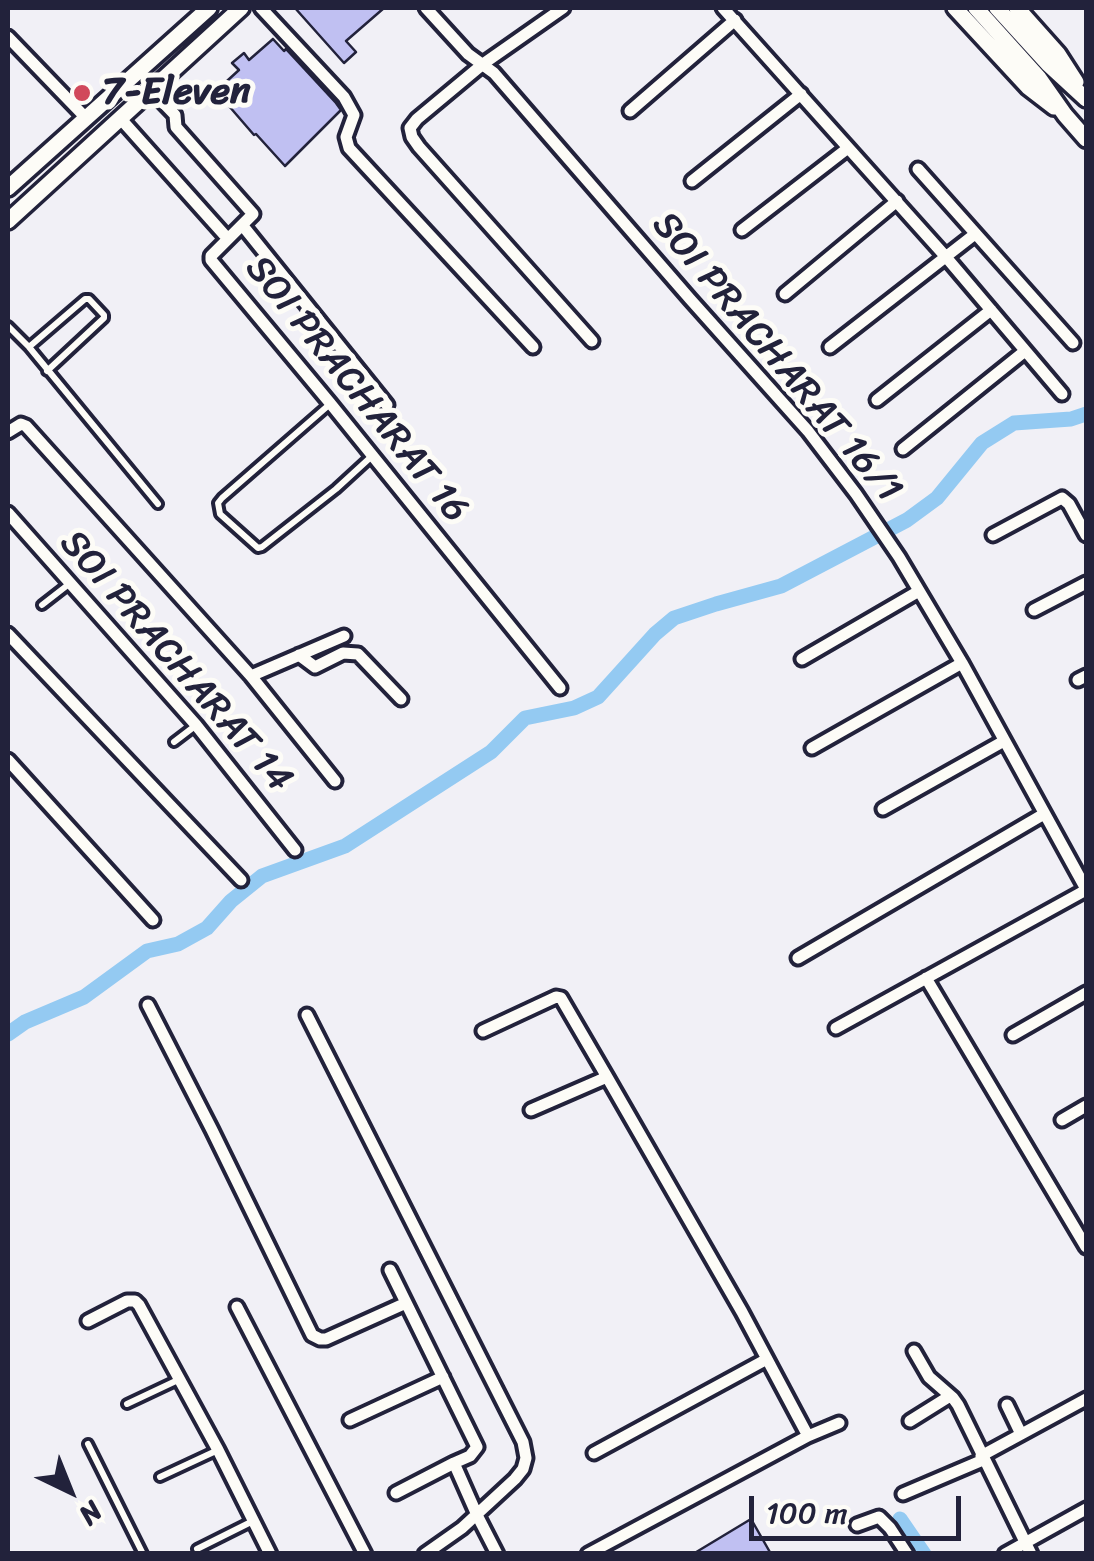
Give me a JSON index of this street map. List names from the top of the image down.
{
  "streets": {
    "street": ["SOI PRACHARAT 16/1", "SOI PRACHARAT 16", "SOI PRACHARAT 14"]
  },
  "places": ["7-Eleven"],
  "scale_bar": "100 m",
  "north": "bottom right"
}
